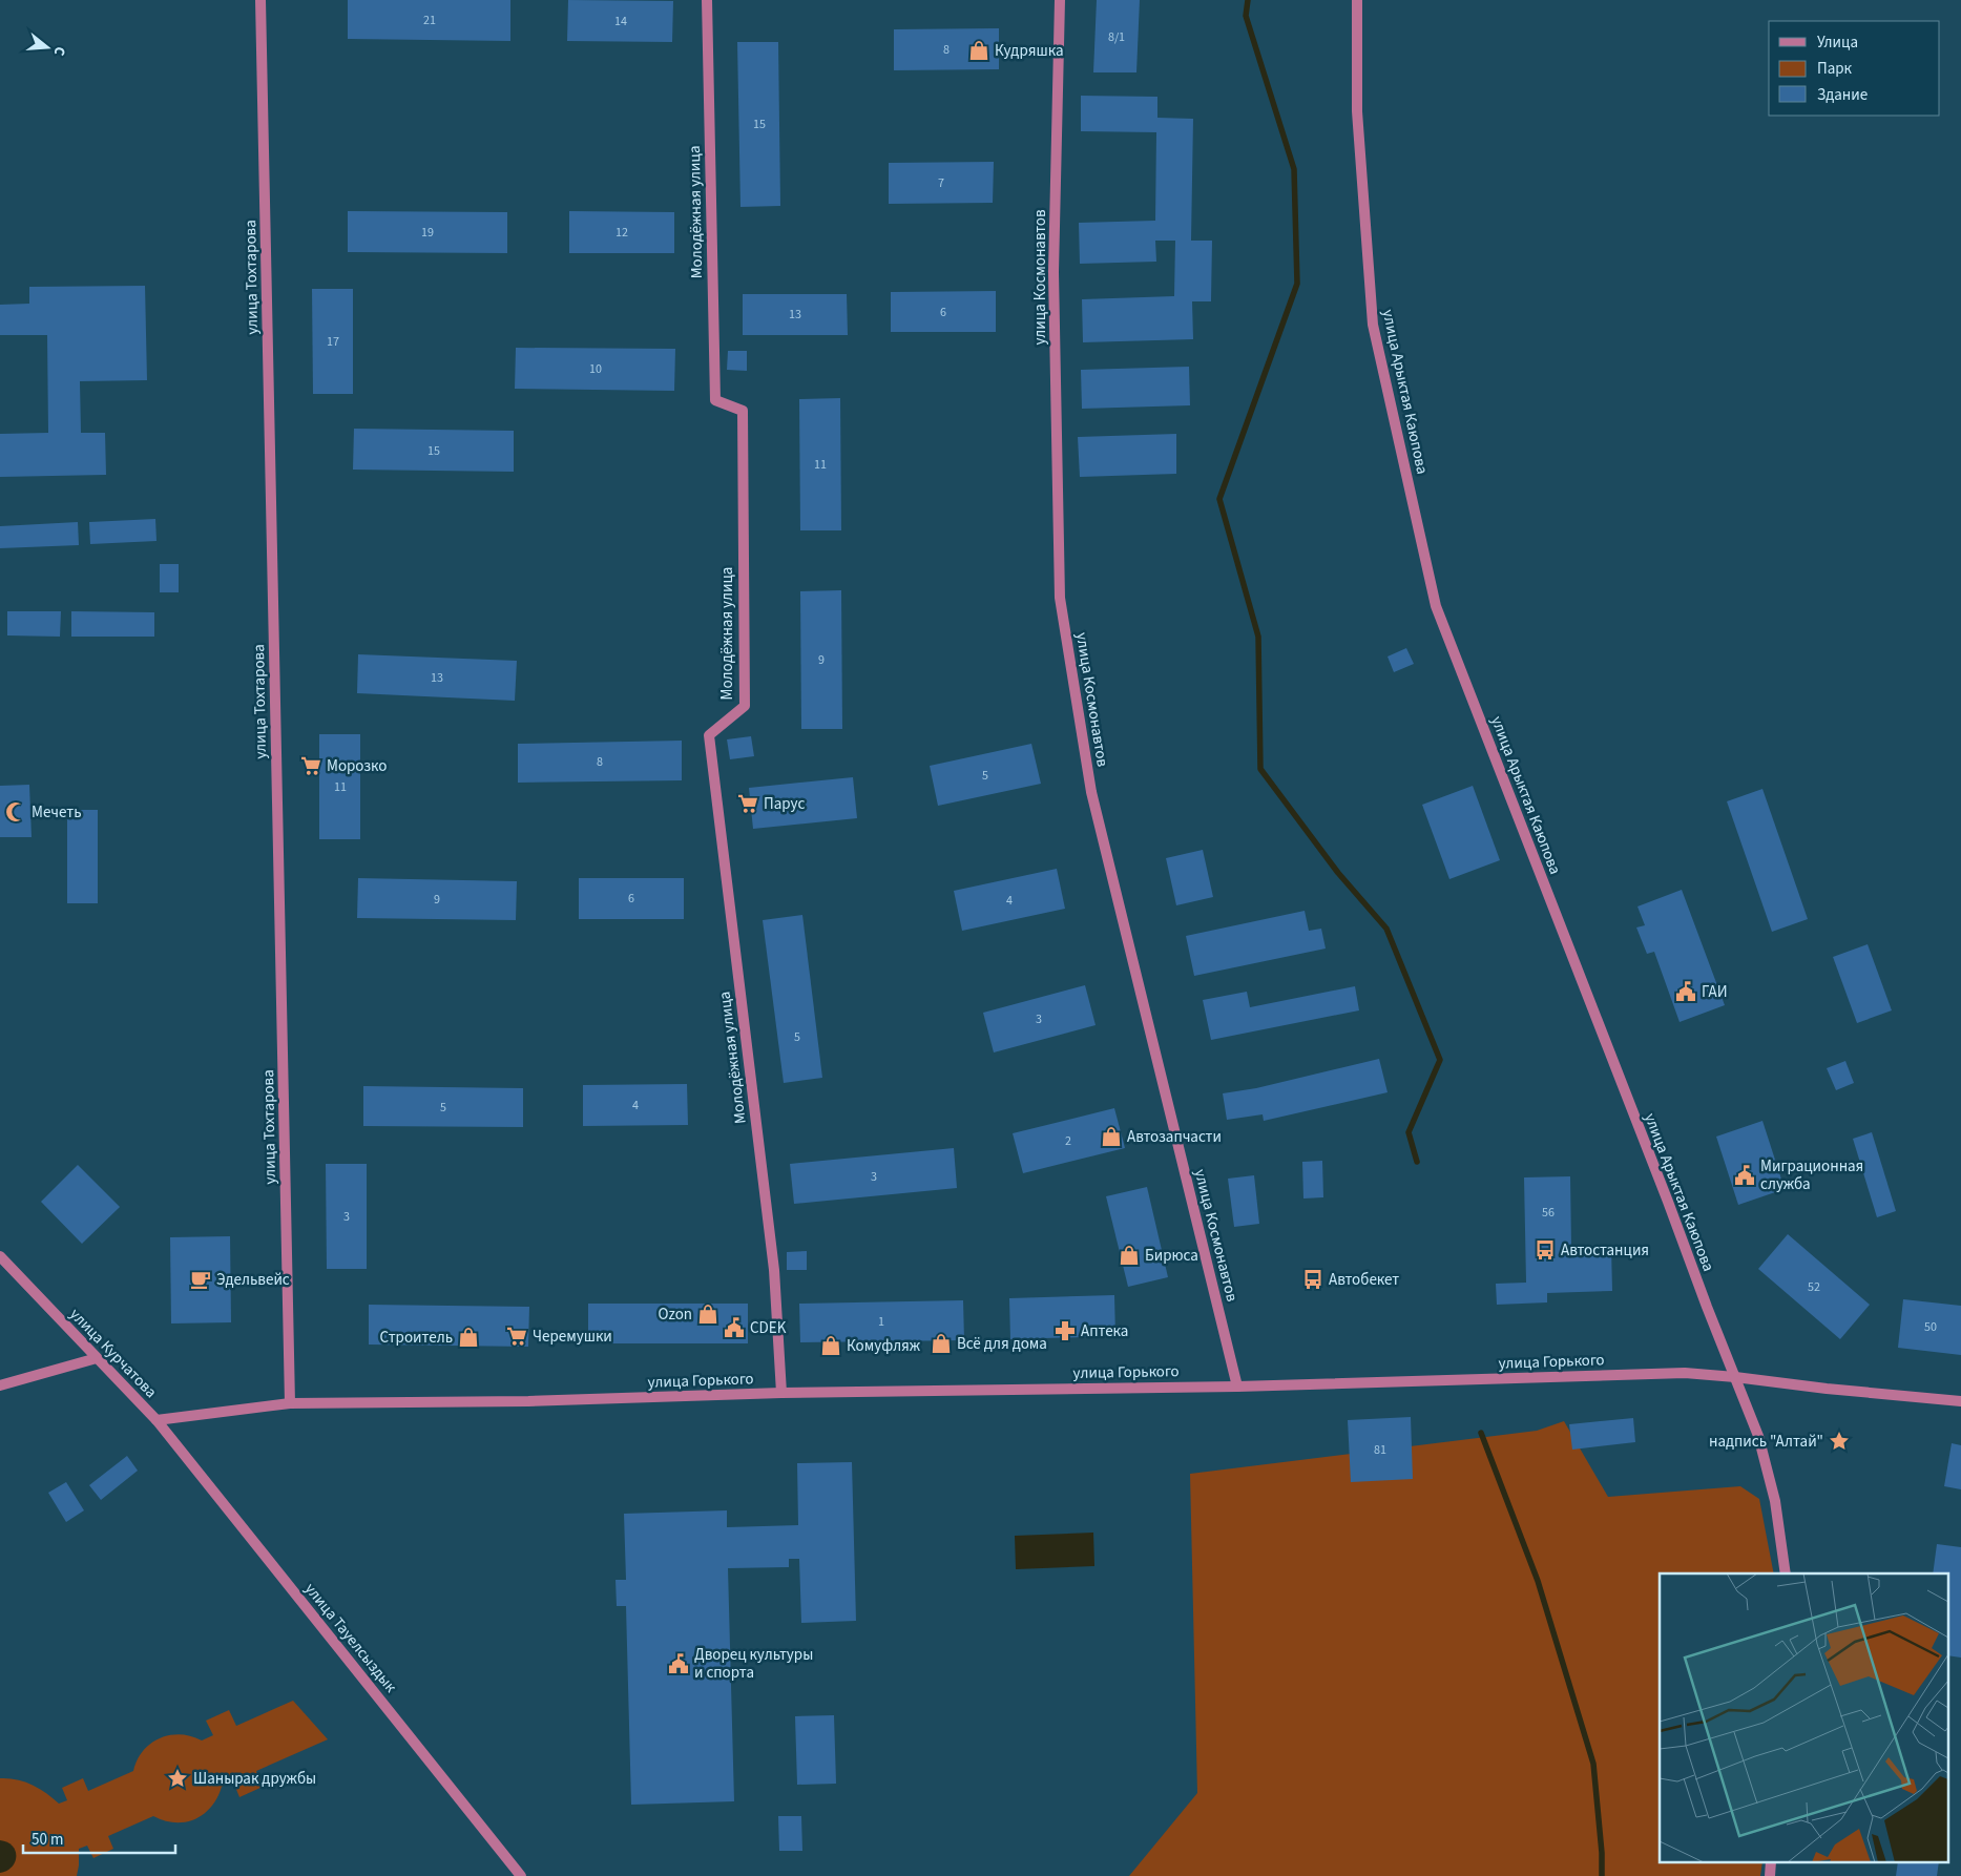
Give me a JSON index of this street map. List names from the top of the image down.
{
  "streets": {
    "street": [
      "Молодёжная улица",
      "улица Тохтарова",
      "улица Космонавтов",
      "улица Арыктая Каюпова",
      "улица Курчатова",
      "улица Горького",
      "улица Тауелсыздык"
    ]
  },
  "crossings": [
    ["Молодёжная улица", "улица Горького"],
    ["улица Тохтарова", "улица Курчатова"],
    ["улица Тохтарова", "улица Горького"],
    ["улица Космонавтов", "улица Горького"],
    ["улица Арыктая Каюпова", "улица Горького"],
    ["улица Курчатова", "улица Горького"],
    ["улица Курчатова", "улица Тауелсыздык"]
  ],
  "places": {
    "shop": [
      "Кудряшка",
      "Автозапчасти",
      "Бирюса",
      "Ozon",
      "Строитель",
      "Всё для дома",
      "Комуфляж"
    ],
    "supermarket": ["Морозко", "Парус", "Черемушки"],
    "mosque": ["Мечеть"],
    "public building": [
      "ГАИ",
      "Миграционная служба",
      "CDEK",
      "Дворец культуры и спорта"
    ],
    "bus stop": ["Автостанция", "Автобекет"],
    "cafe": ["Эдельвейс"],
    "pharmacy": ["Аптека"],
    "place": ["надпись \"Алтай\"", "Шанырак дружбы"]
  },
  "house_numbers": [
    "21",
    "14",
    "8/1",
    "8",
    "15",
    "7",
    "19",
    "12",
    "6",
    "13",
    "17",
    "10",
    "15",
    "11",
    "9",
    "13",
    "8",
    "5",
    "11",
    "6",
    "9",
    "4",
    "3",
    "5",
    "4",
    "5",
    "2",
    "3",
    "56",
    "3",
    "52",
    "1",
    "50",
    "81"
  ],
  "legend": ["Улица", "Парк", "Здание"],
  "scale_bar": "50 m",
  "north": "right"
}
